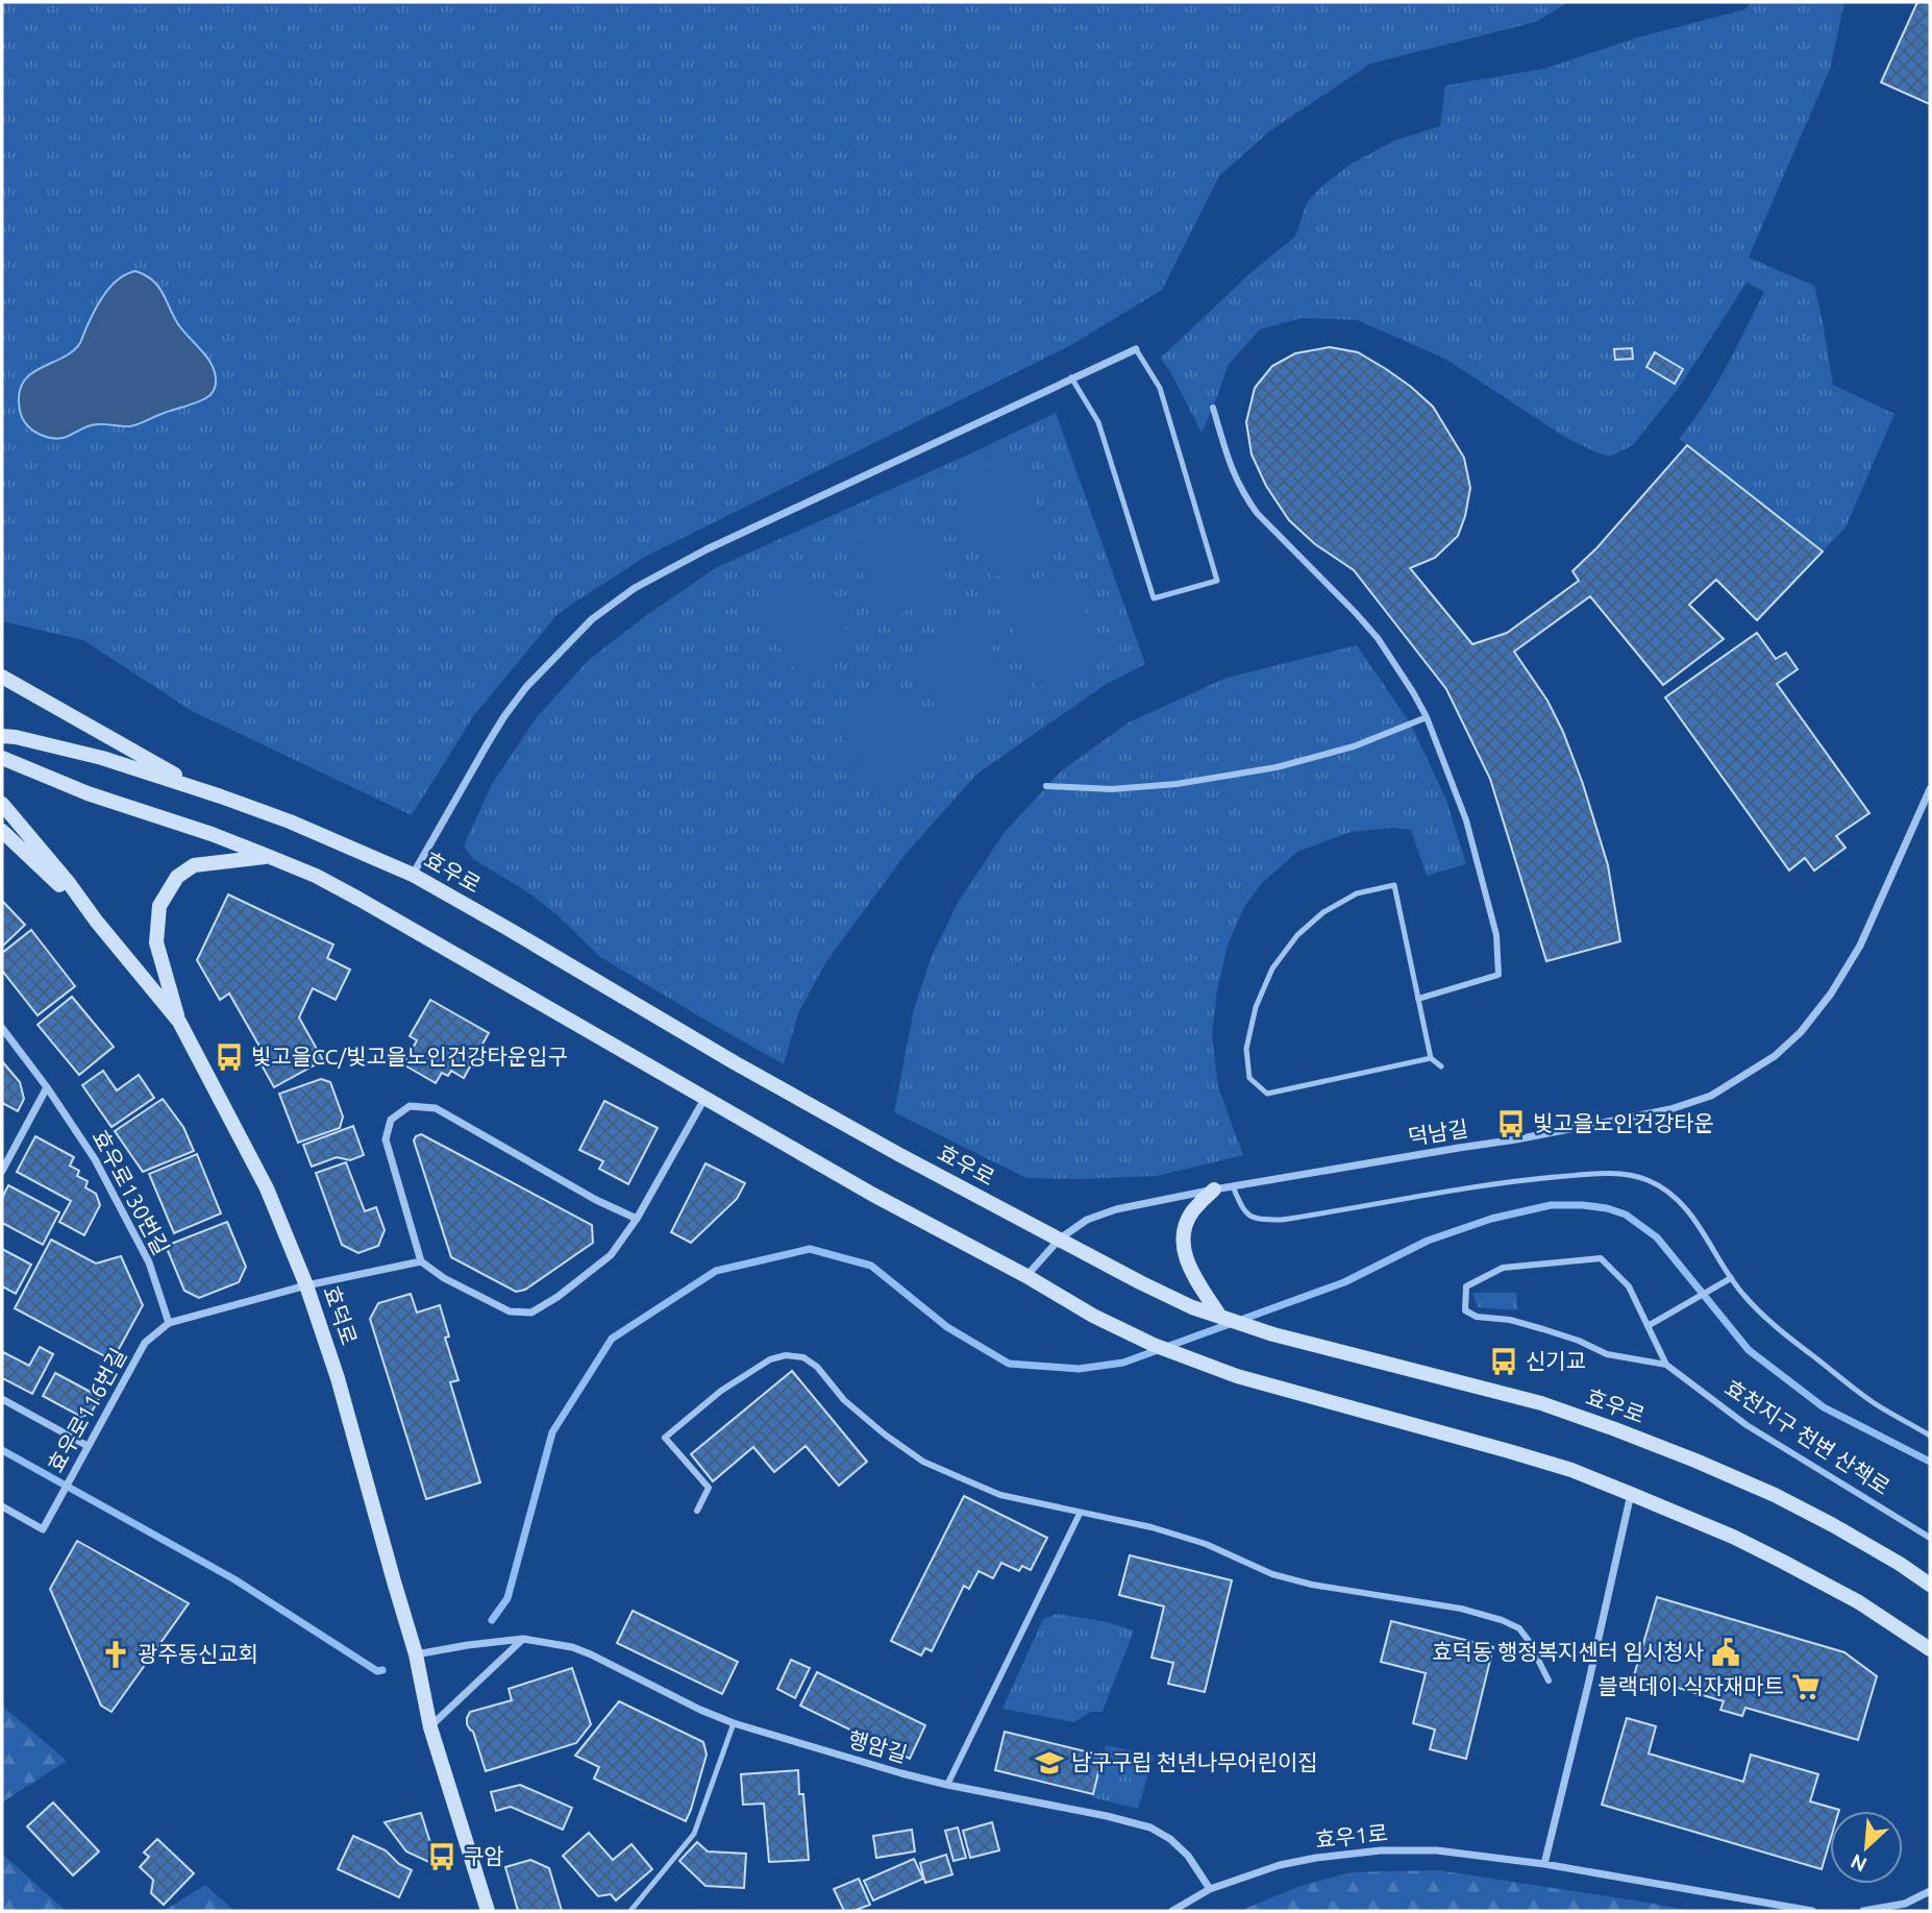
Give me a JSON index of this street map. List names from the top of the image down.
{
  "streets": {
    "main road": ["효우로", "효덕로"],
    "street": [
      "덕남길",
      "효우로130번길",
      "효우로116번길",
      "효천지구 천변 산책로",
      "행암길",
      "효우1로"
    ]
  },
  "crossings": [
    ["효우로", "덕남길"],
    ["효우로130번길", "효우로116번길"],
    ["효덕로", "효우로116번길"],
    ["효덕로", "행암길"],
    ["행암길", "효우1로"]
  ],
  "places": {
    "bus stop": [
      "빛고을CC/빛고을노인건강타운입구",
      "빛고을노인건강타운",
      "신기교",
      "구암"
    ],
    "public building": ["효덕동 행정복지센터 임시청사"],
    "church": ["광주동신교회"],
    "supermarket": ["블랙데이 식자재마트"],
    "school or university": ["남구구립 천년나무어린이집"]
  },
  "north": "bottom left"
}
